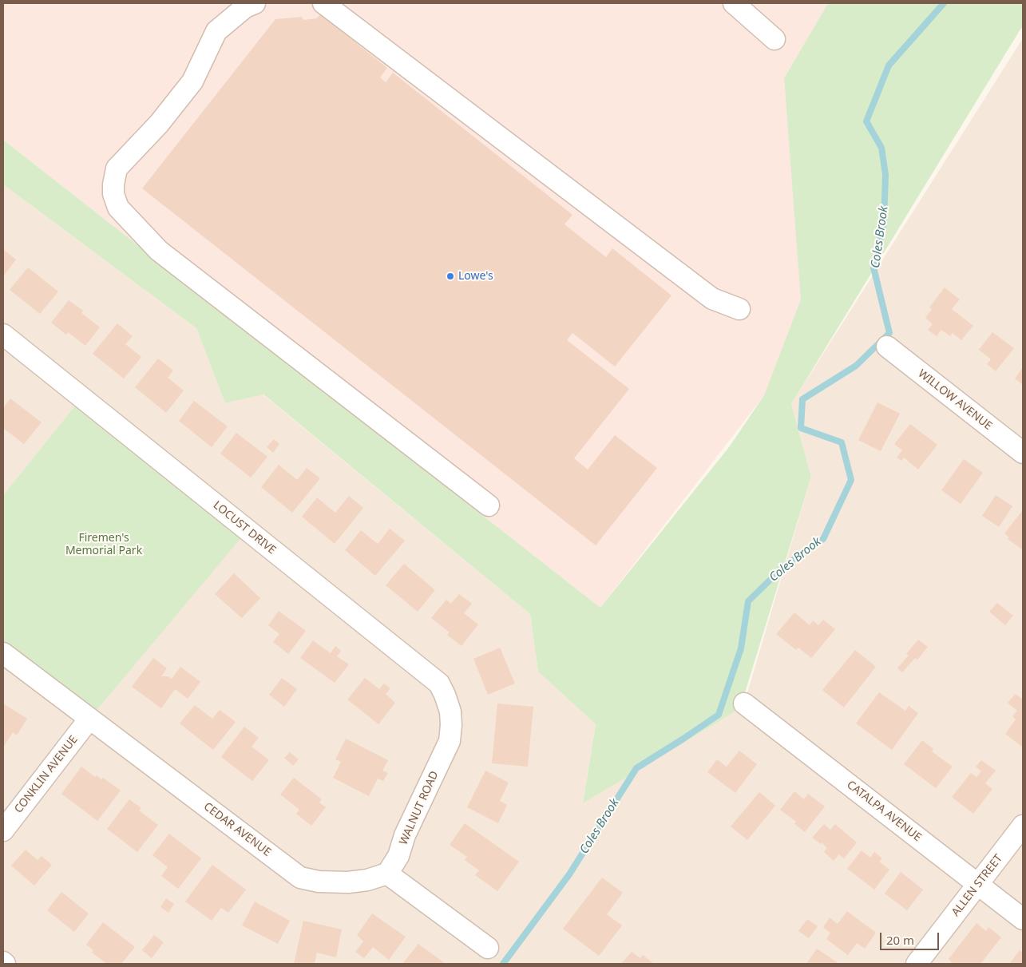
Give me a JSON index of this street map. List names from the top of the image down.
{
  "streets": {
    "street": [
      "WILLOW AVENUE",
      "LOCUST DRIVE",
      "CONKLIN AVENUE",
      "WALNUT ROAD",
      "CATALPA AVENUE",
      "CEDAR AVENUE",
      "ALLEN STREET"
    ]
  },
  "crossings": [
    ["LOCUST DRIVE", "WALNUT ROAD"],
    ["CONKLIN AVENUE", "CEDAR AVENUE"],
    ["WALNUT ROAD", "CEDAR AVENUE"],
    ["CATALPA AVENUE", "ALLEN STREET"]
  ],
  "water": ["Coles Brook"],
  "parks": ["Firemen's Memorial Park"],
  "places": ["Lowe's"],
  "scale_bar": "20 m"
}
